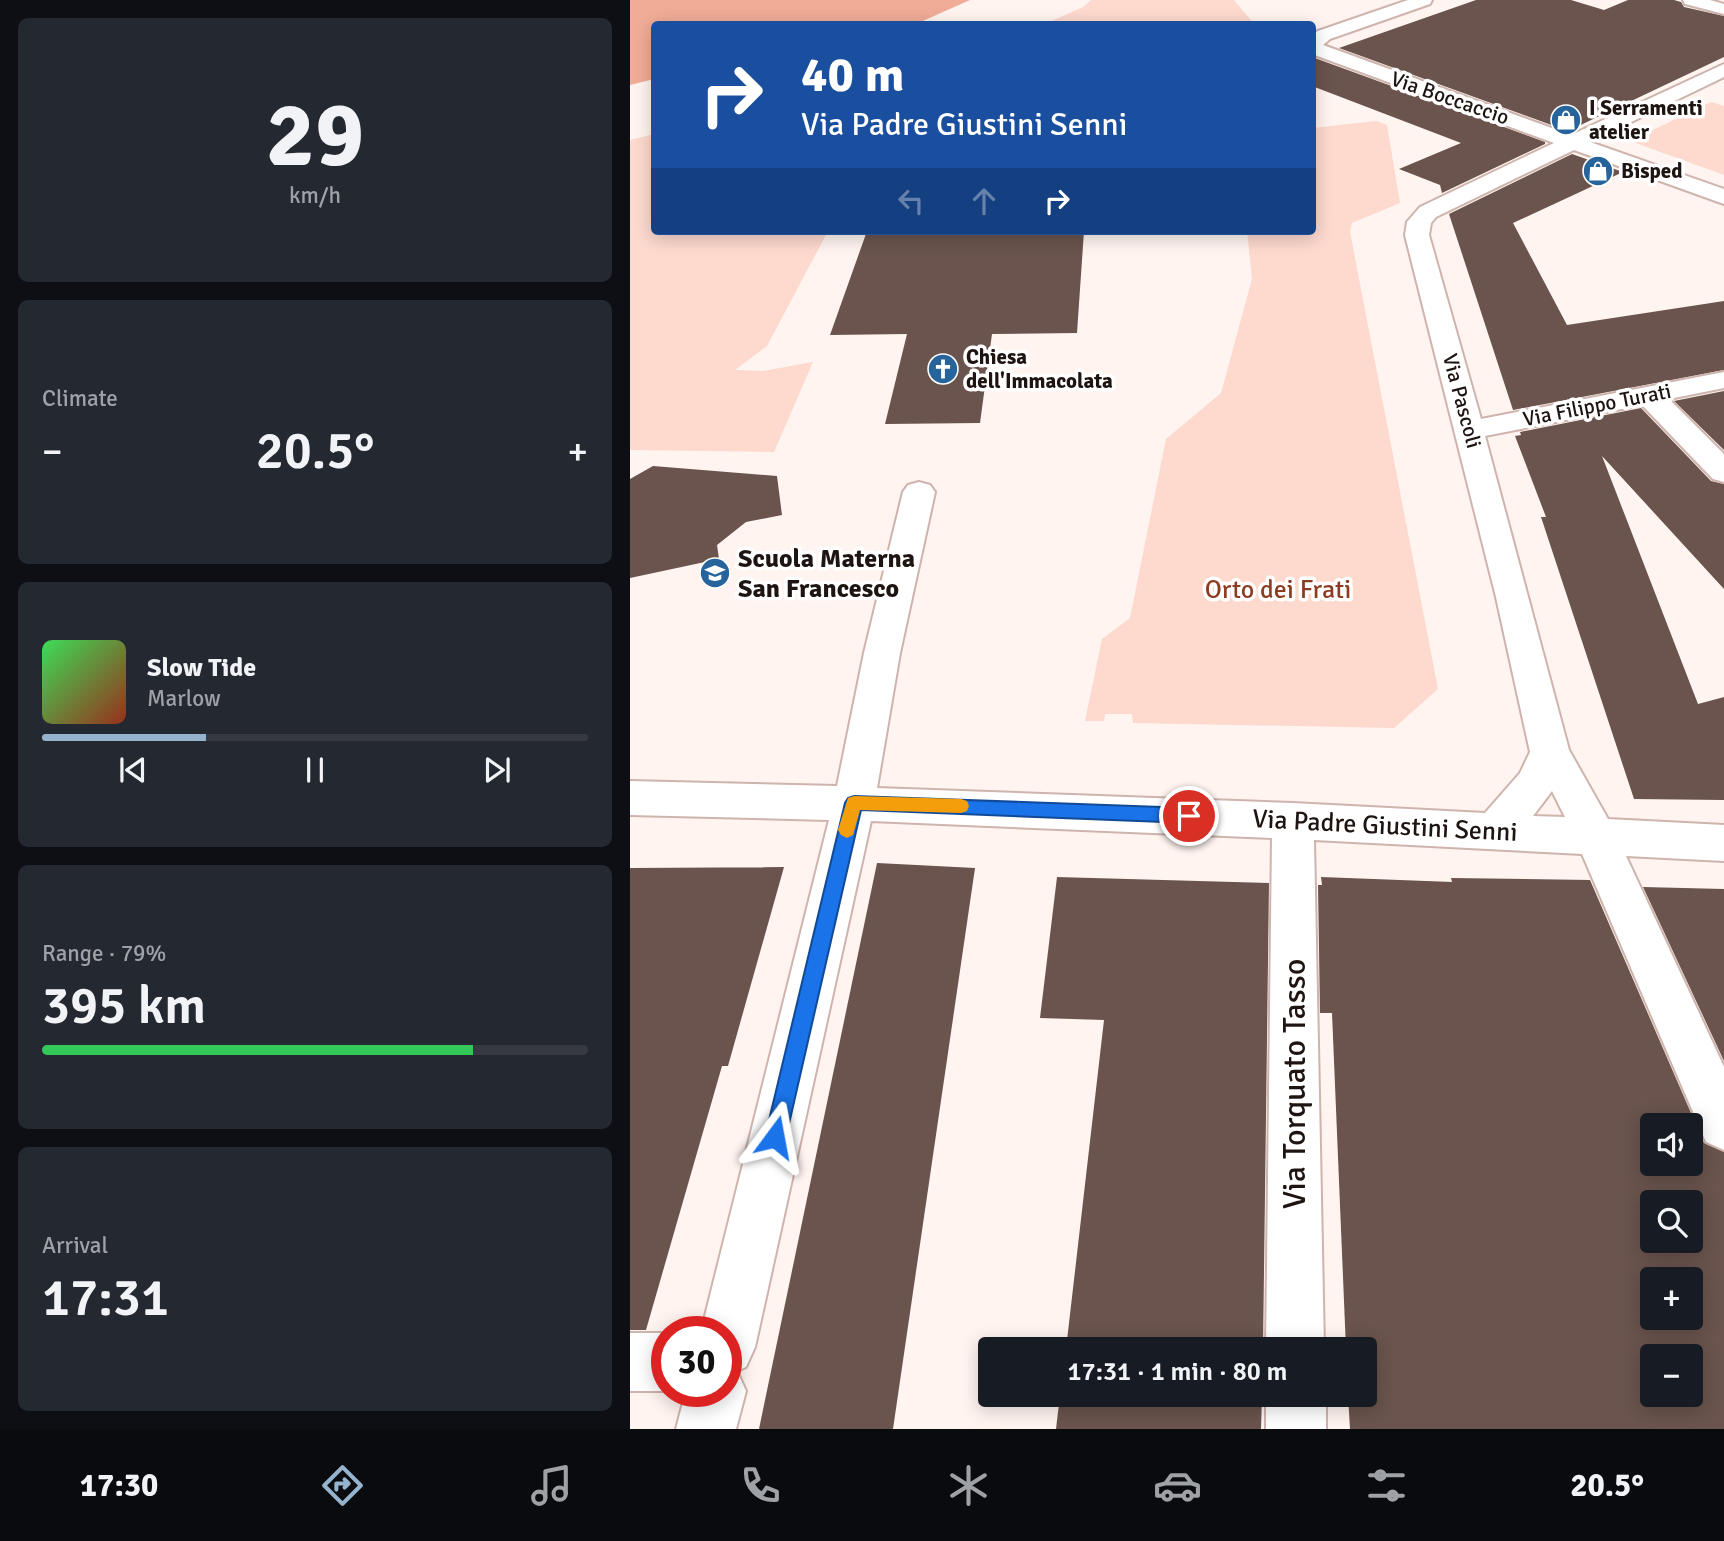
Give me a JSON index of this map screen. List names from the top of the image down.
{
  "streets": {
    "street": [
      "Via Boccaccio",
      "Via Pascoli",
      "Via Filippo Turati",
      "Via Padre Giustini Senni",
      "Via Torquato Tasso"
    ]
  },
  "crossings": [
    ["Via Boccaccio", "Via Pascoli"],
    ["Via Pascoli", "Via Filippo Turati"],
    ["Via Pascoli", "Via Padre Giustini Senni"],
    ["Via Padre Giustini Senni", "Via Torquato Tasso"]
  ],
  "parks": ["Orto dei Frati"],
  "places": {
    "shop": ["I Serramenti atelier", "Bisped"],
    "church": ["Chiesa dell'Immacolata"],
    "school or university": ["Scuola Materna San Francesco"]
  },
  "page": {
    "tile": [
      ["29", "km/h"],
      "Climate",
      ["Range · 79%", "395 km"],
      ["Arrival", "17:31"]
    ],
    "turn": ["40 m", "Via Padre Giustini Senni"],
    "heat": ["−", "20.5°", "+"],
    "song": ["Slow Tide", "Marlow"],
    "map_buttons": ["+", "−"],
    "limit": "30",
    "trip": "17:31 · 1 min · 80 m",
    "tabs": ["17:30", "20.5°"]
  }
}
